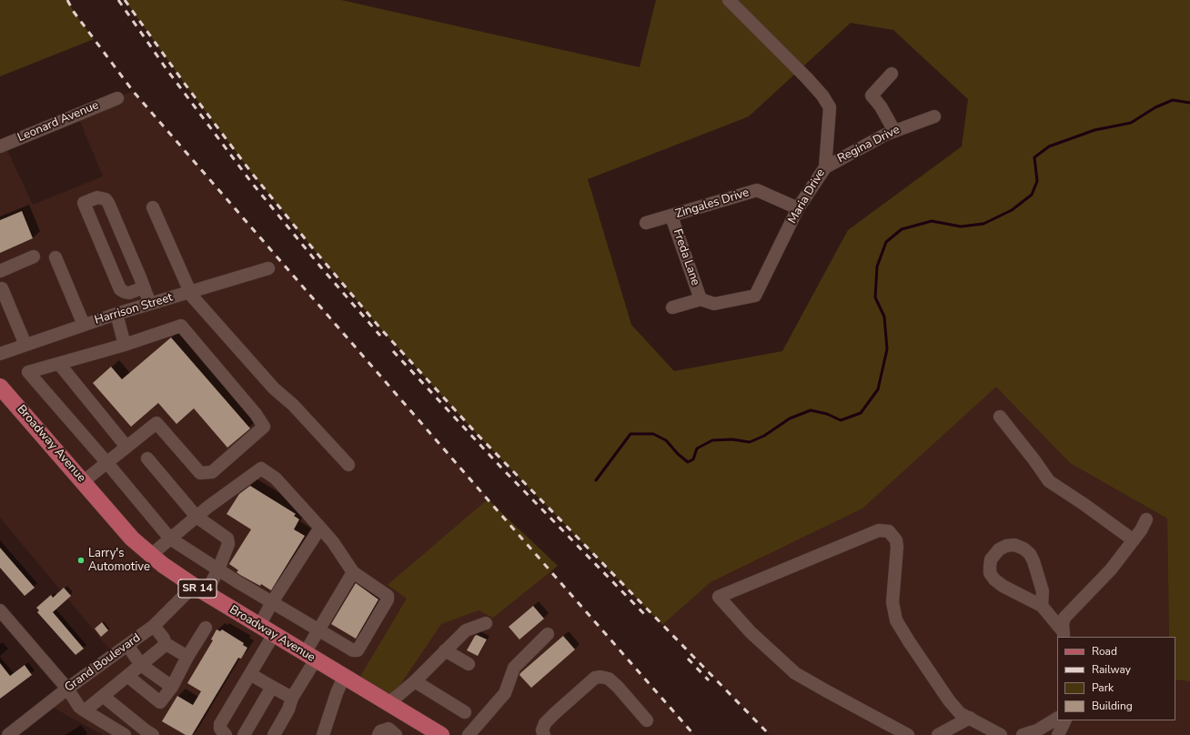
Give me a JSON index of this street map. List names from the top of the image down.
{
  "streets": {
    "main road": ["Broadway Avenue", "SR 14"],
    "street": [
      "Leonard Avenue",
      "Regina Drive",
      "Maria Drive",
      "Zingales Drive",
      "Freda Lane",
      "Harrison Street",
      "Grand Boulevard"
    ]
  },
  "crossings": [
    ["Regina Drive", "Maria Drive"],
    ["Maria Drive", "Zingales Drive"],
    ["Maria Drive", "Freda Lane"],
    ["Zingales Drive", "Freda Lane"],
    ["Broadway Avenue", "Grand Boulevard"]
  ],
  "places": ["Larry's Automotive"],
  "legend": [
    "Road",
    "Railway",
    "Park",
    "Building"
  ]
}
